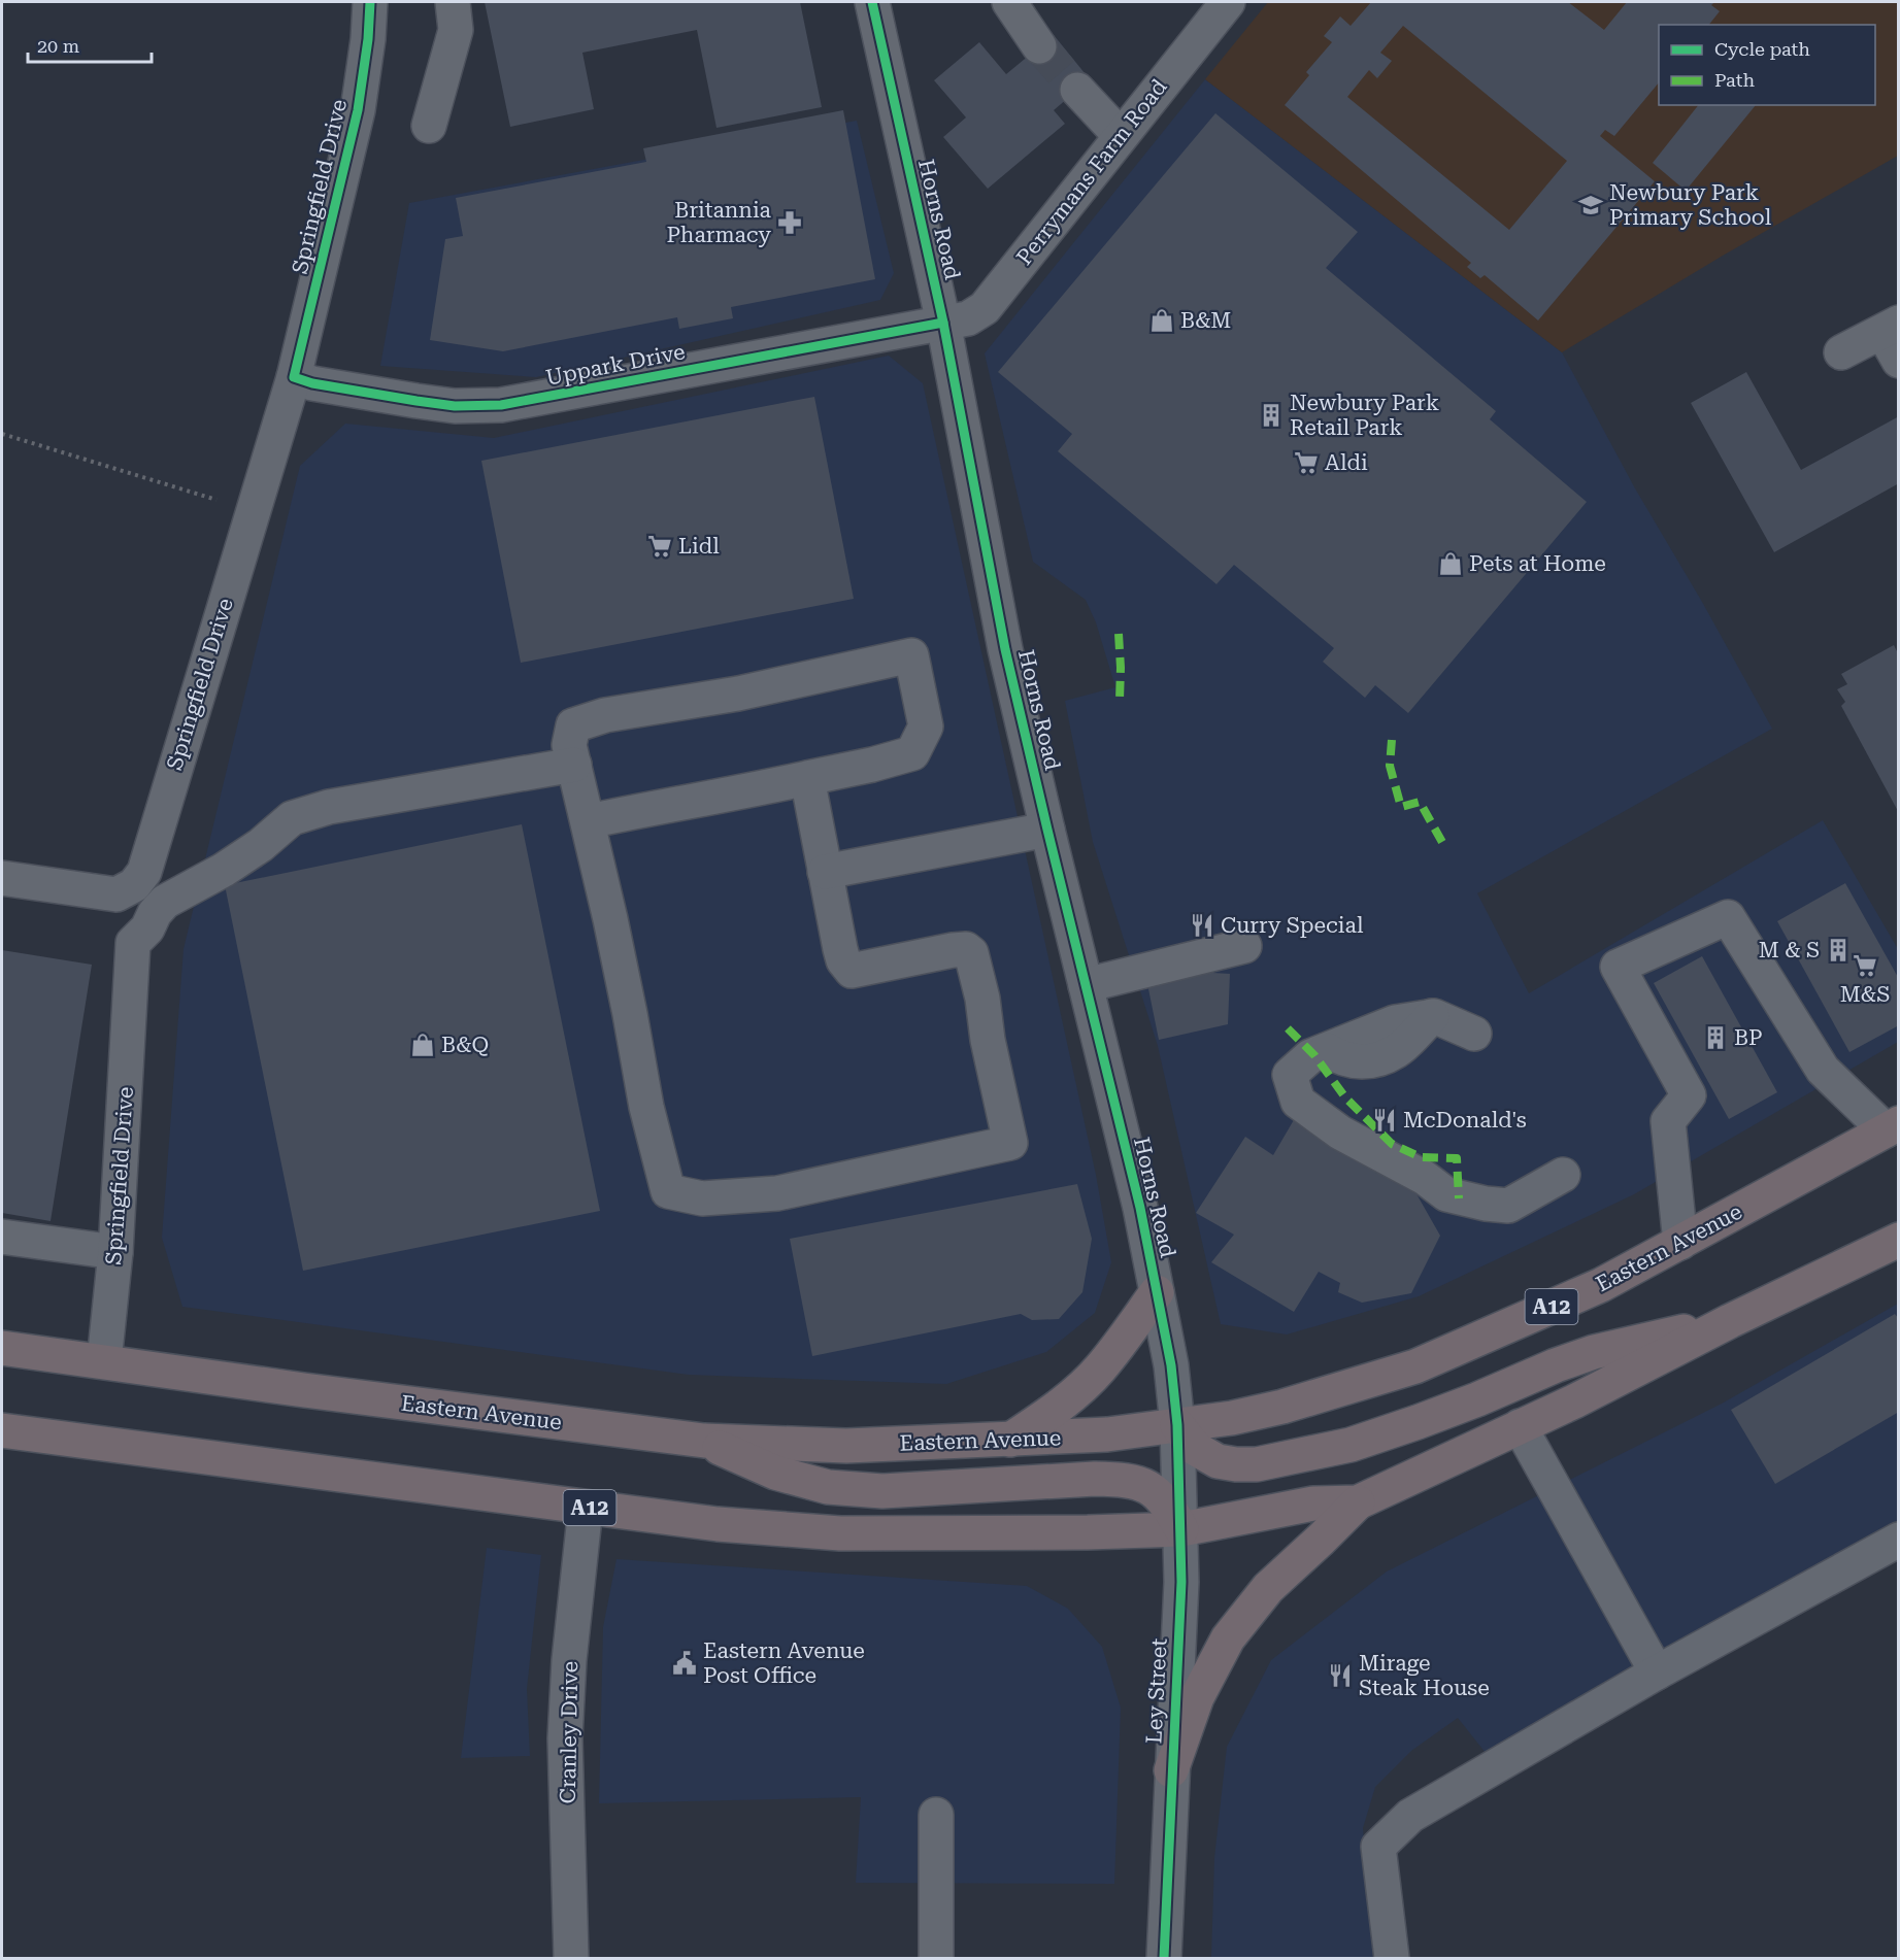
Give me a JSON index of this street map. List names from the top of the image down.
{
  "streets": {
    "highway": ["Eastern Avenue", "A12"],
    "street": [
      "Perrymans Farm Road",
      "Springfield Drive",
      "Horns Road",
      "Uppark Drive",
      "Ley Street",
      "Cranley Drive"
    ]
  },
  "crossings": [
    ["Perrymans Farm Road", "Horns Road"],
    ["Perrymans Farm Road", "Uppark Drive"],
    ["Springfield Drive", "Uppark Drive"],
    ["Springfield Drive", "Eastern Avenue"],
    ["Horns Road", "Uppark Drive"],
    ["Horns Road", "Eastern Avenue"],
    ["Horns Road", "Ley Street"],
    ["Eastern Avenue", "Ley Street"],
    ["A12", "Ley Street"],
    ["A12", "Cranley Drive"]
  ],
  "places": {
    "school or university": ["Newbury Park Primary School"],
    "pharmacy": ["Britannia Pharmacy"],
    "shop": ["B&M", "Pets at Home", "B&Q"],
    "building": ["Newbury Park Retail Park", "M & S", "BP"],
    "supermarket": ["Aldi", "Lidl", "M&S"],
    "restaurant": ["Curry Special", "McDonald's", "Mirage Steak House"],
    "public building": ["Eastern Avenue Post Office"]
  },
  "legend": ["Cycle path", "Path"],
  "scale_bar": "20 m"
}
